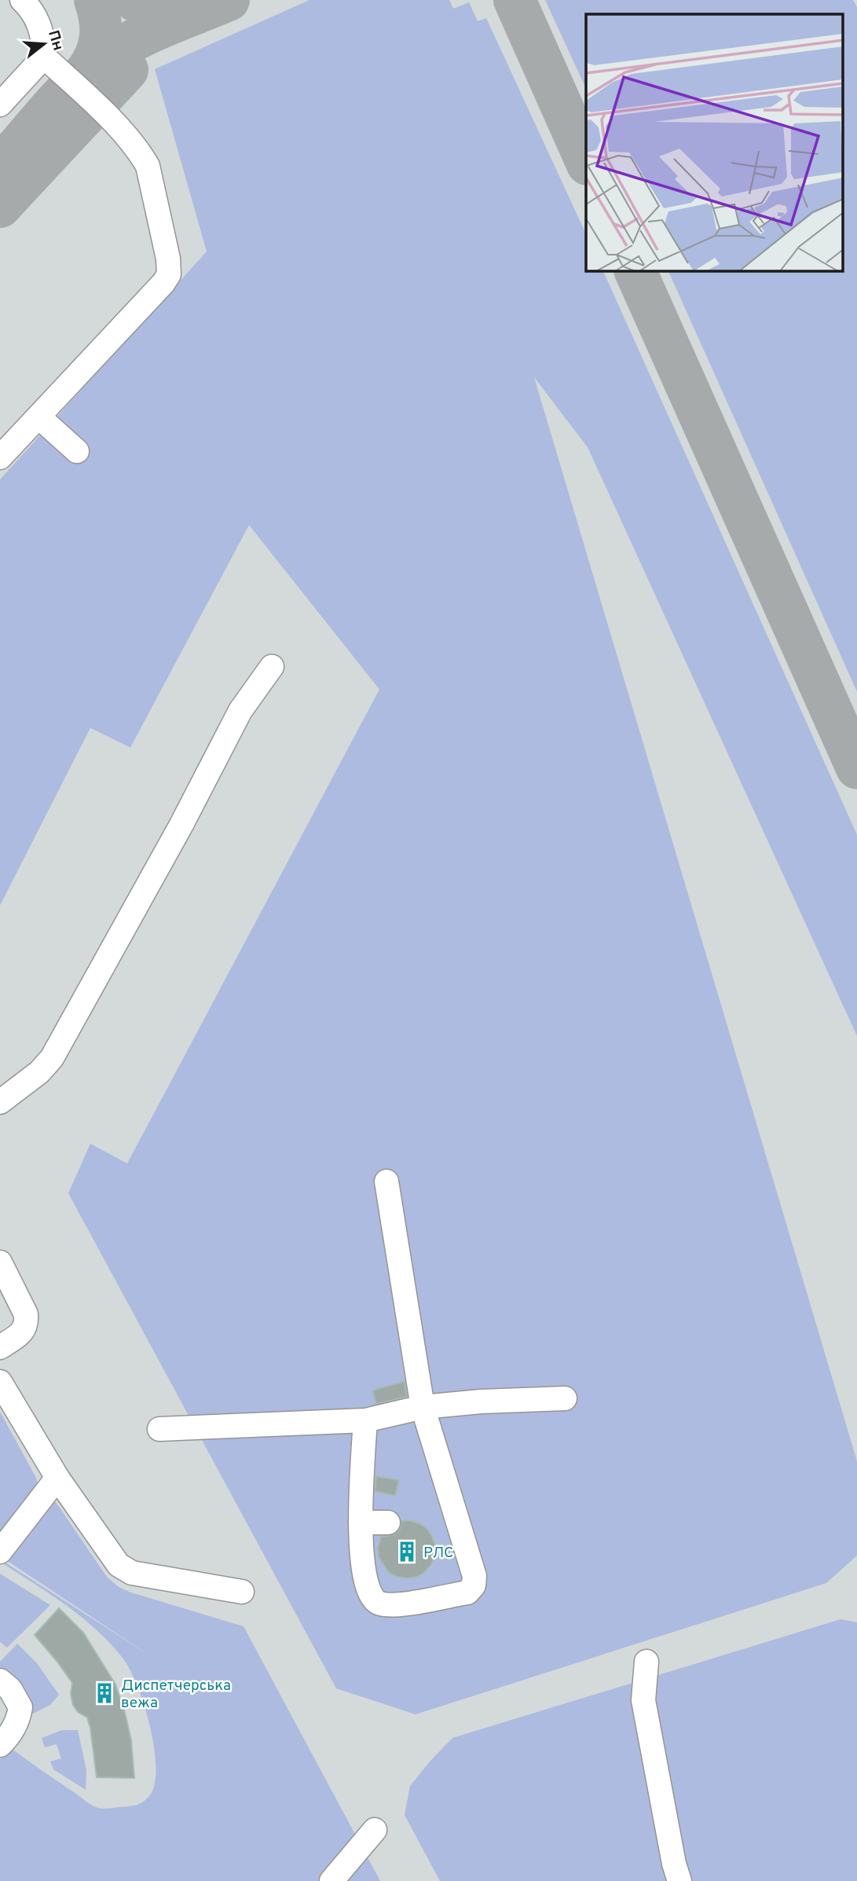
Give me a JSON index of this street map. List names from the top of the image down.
{
  "places": {
    "building": ["РЛС", "Диспетчерська вежа"]
  },
  "north": "right"
}
